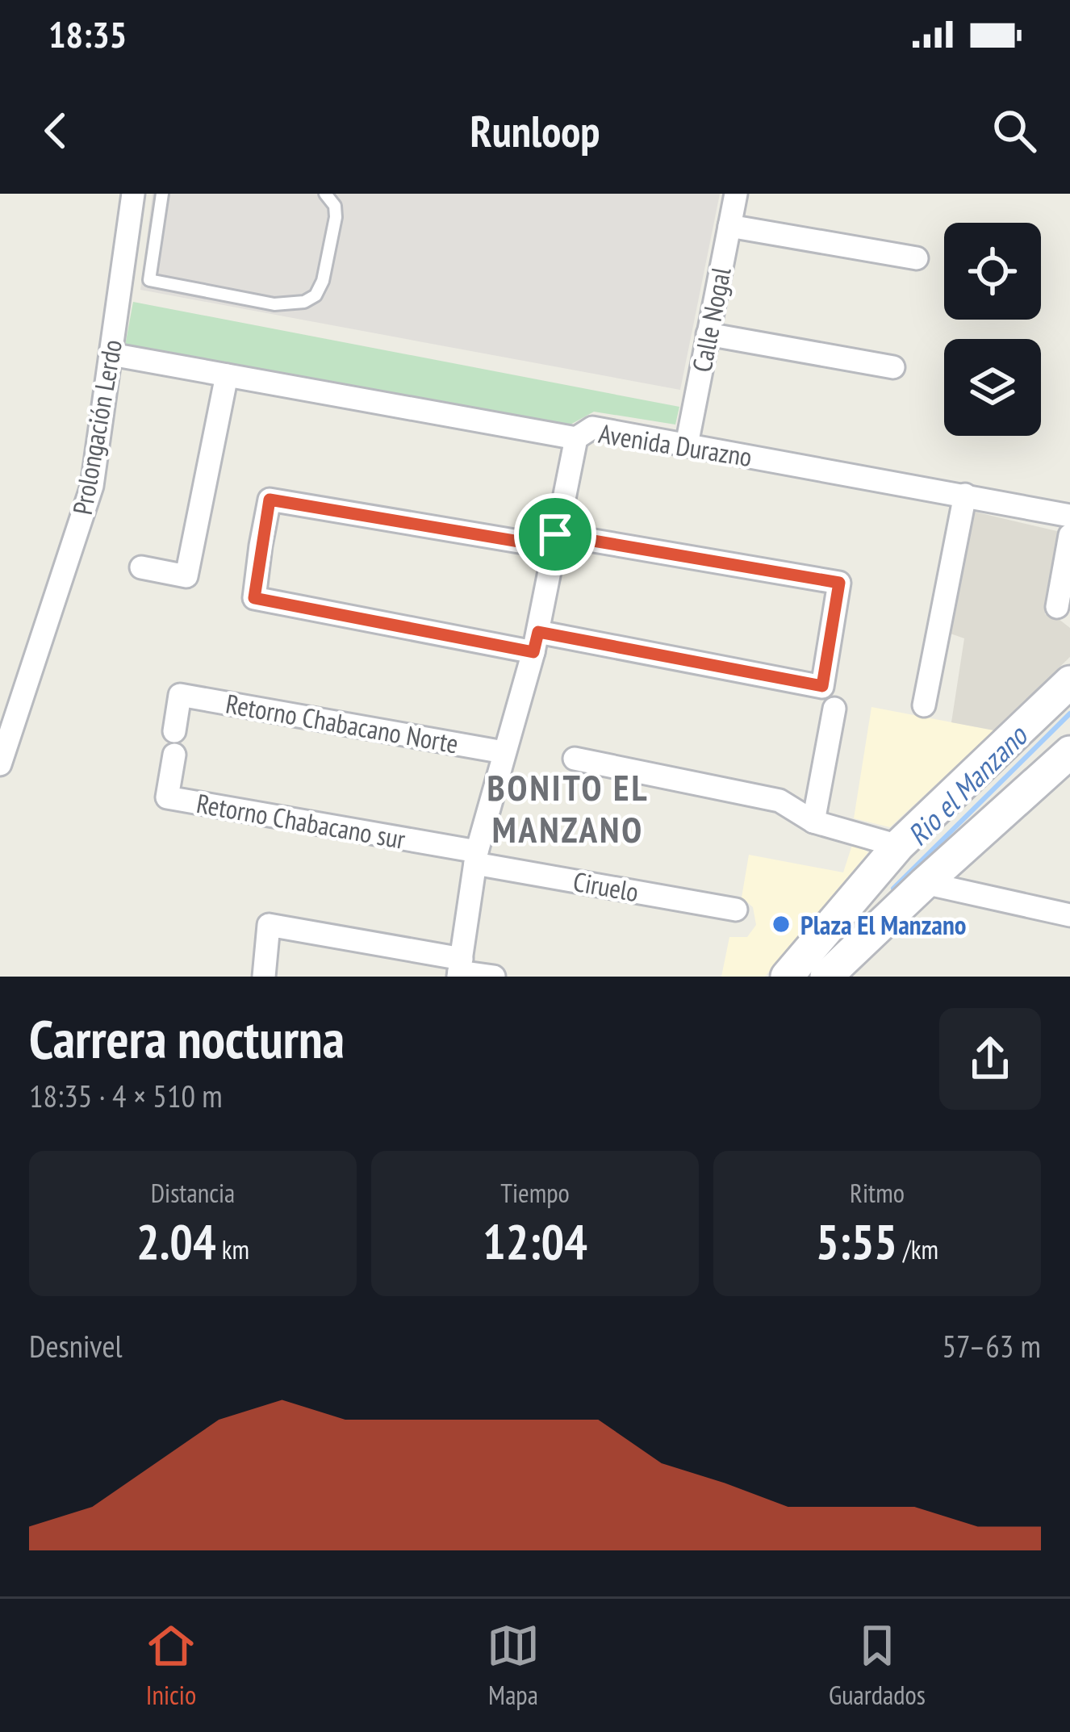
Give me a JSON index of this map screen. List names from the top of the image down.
{
  "streets": {
    "street": [
      "Calle Nogal",
      "Prolongación Lerdo",
      "Avenida Durazno",
      "Retorno Chabacano Norte",
      "Retorno Chabacano sur",
      "Ciruelo"
    ]
  },
  "crossings": [
    ["Calle Nogal", "Avenida Durazno"],
    ["Prolongación Lerdo", "Avenida Durazno"],
    ["Retorno Chabacano Norte", "Retorno Chabacano sur"],
    ["Retorno Chabacano sur", "Ciruelo"]
  ],
  "districts": ["BONITO EL MANZANO"],
  "water": ["Rio el Manzano"],
  "places": ["Plaza El Manzano"],
  "page": {
    "status": "18:35",
    "header": "Runloop",
    "heading": ["Carrera nocturna", "18:35 · 4 × 510 m"],
    "stats": [
      ["Distancia", "2.04 km"],
      ["Tiempo", "12:04"],
      ["Ritmo", "5:55 /km"]
    ],
    "chart": ["Desnivel", "57–63 m"],
    "tabs": ["Inicio", "Mapa", "Guardados"]
  }
}
